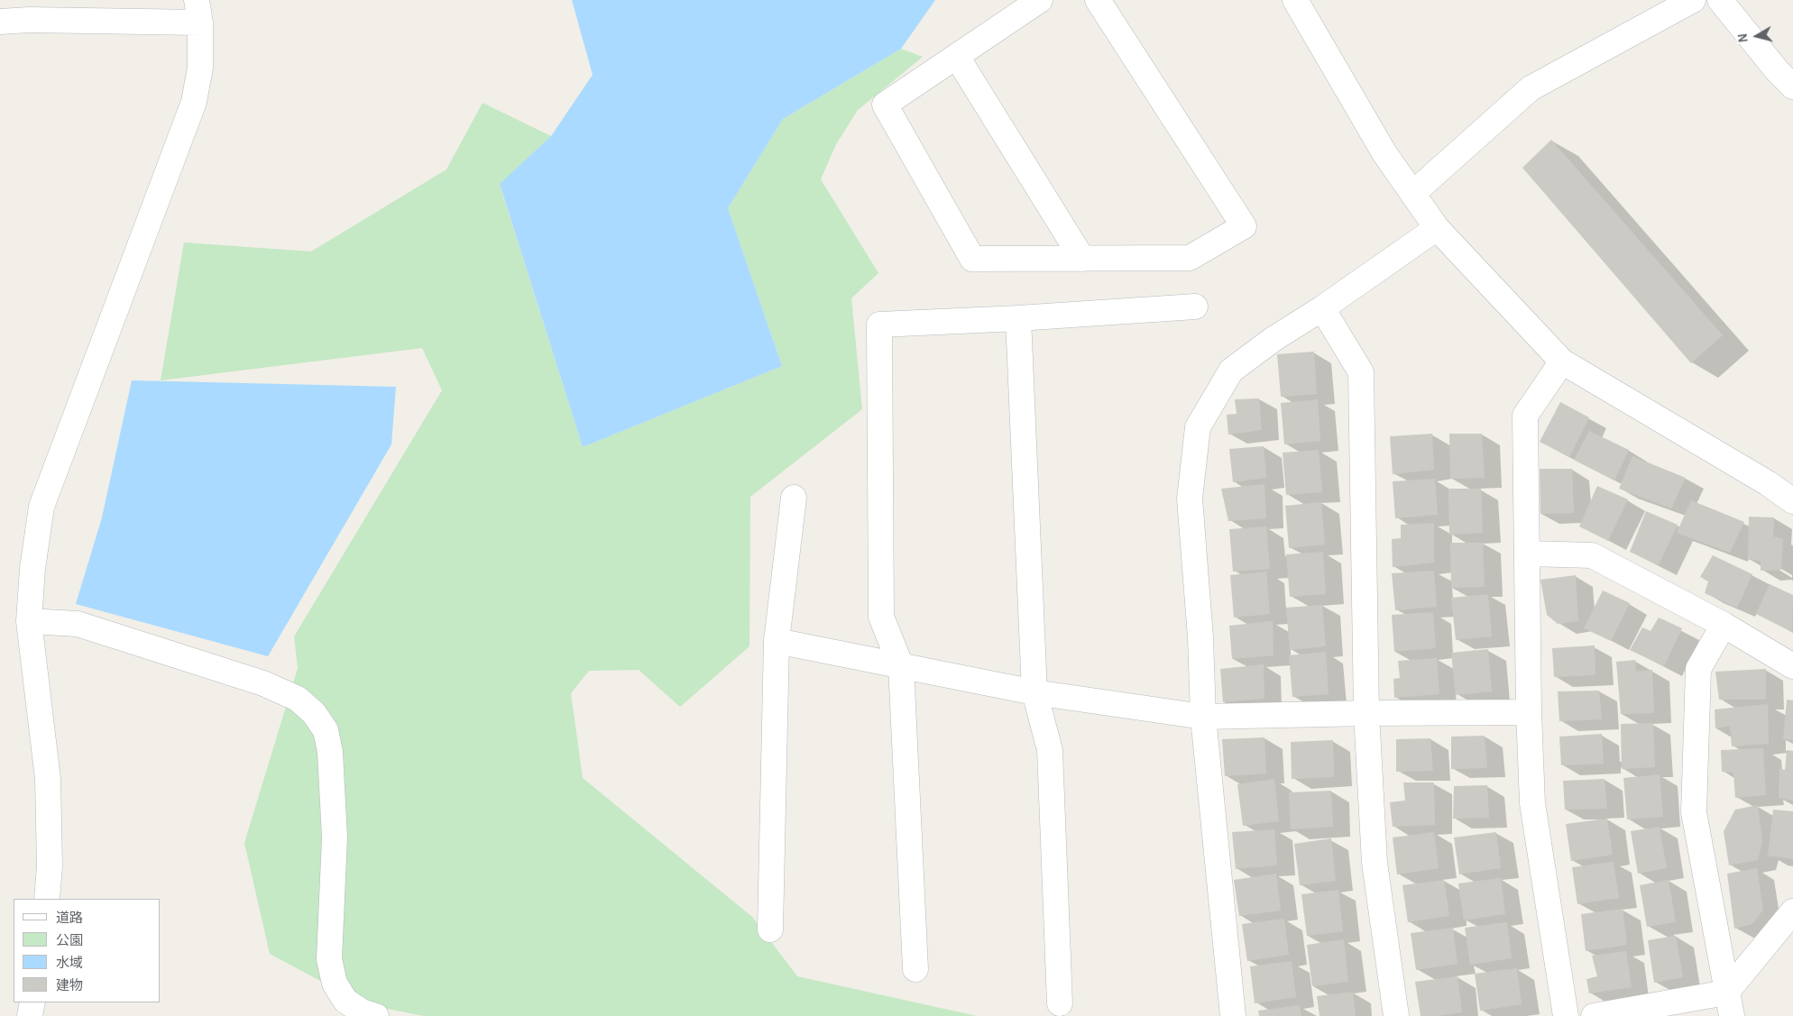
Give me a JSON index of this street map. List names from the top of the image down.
{
  "legend": [
    "道路",
    "公園",
    "水域",
    "建物"
  ],
  "north": "left"
}
